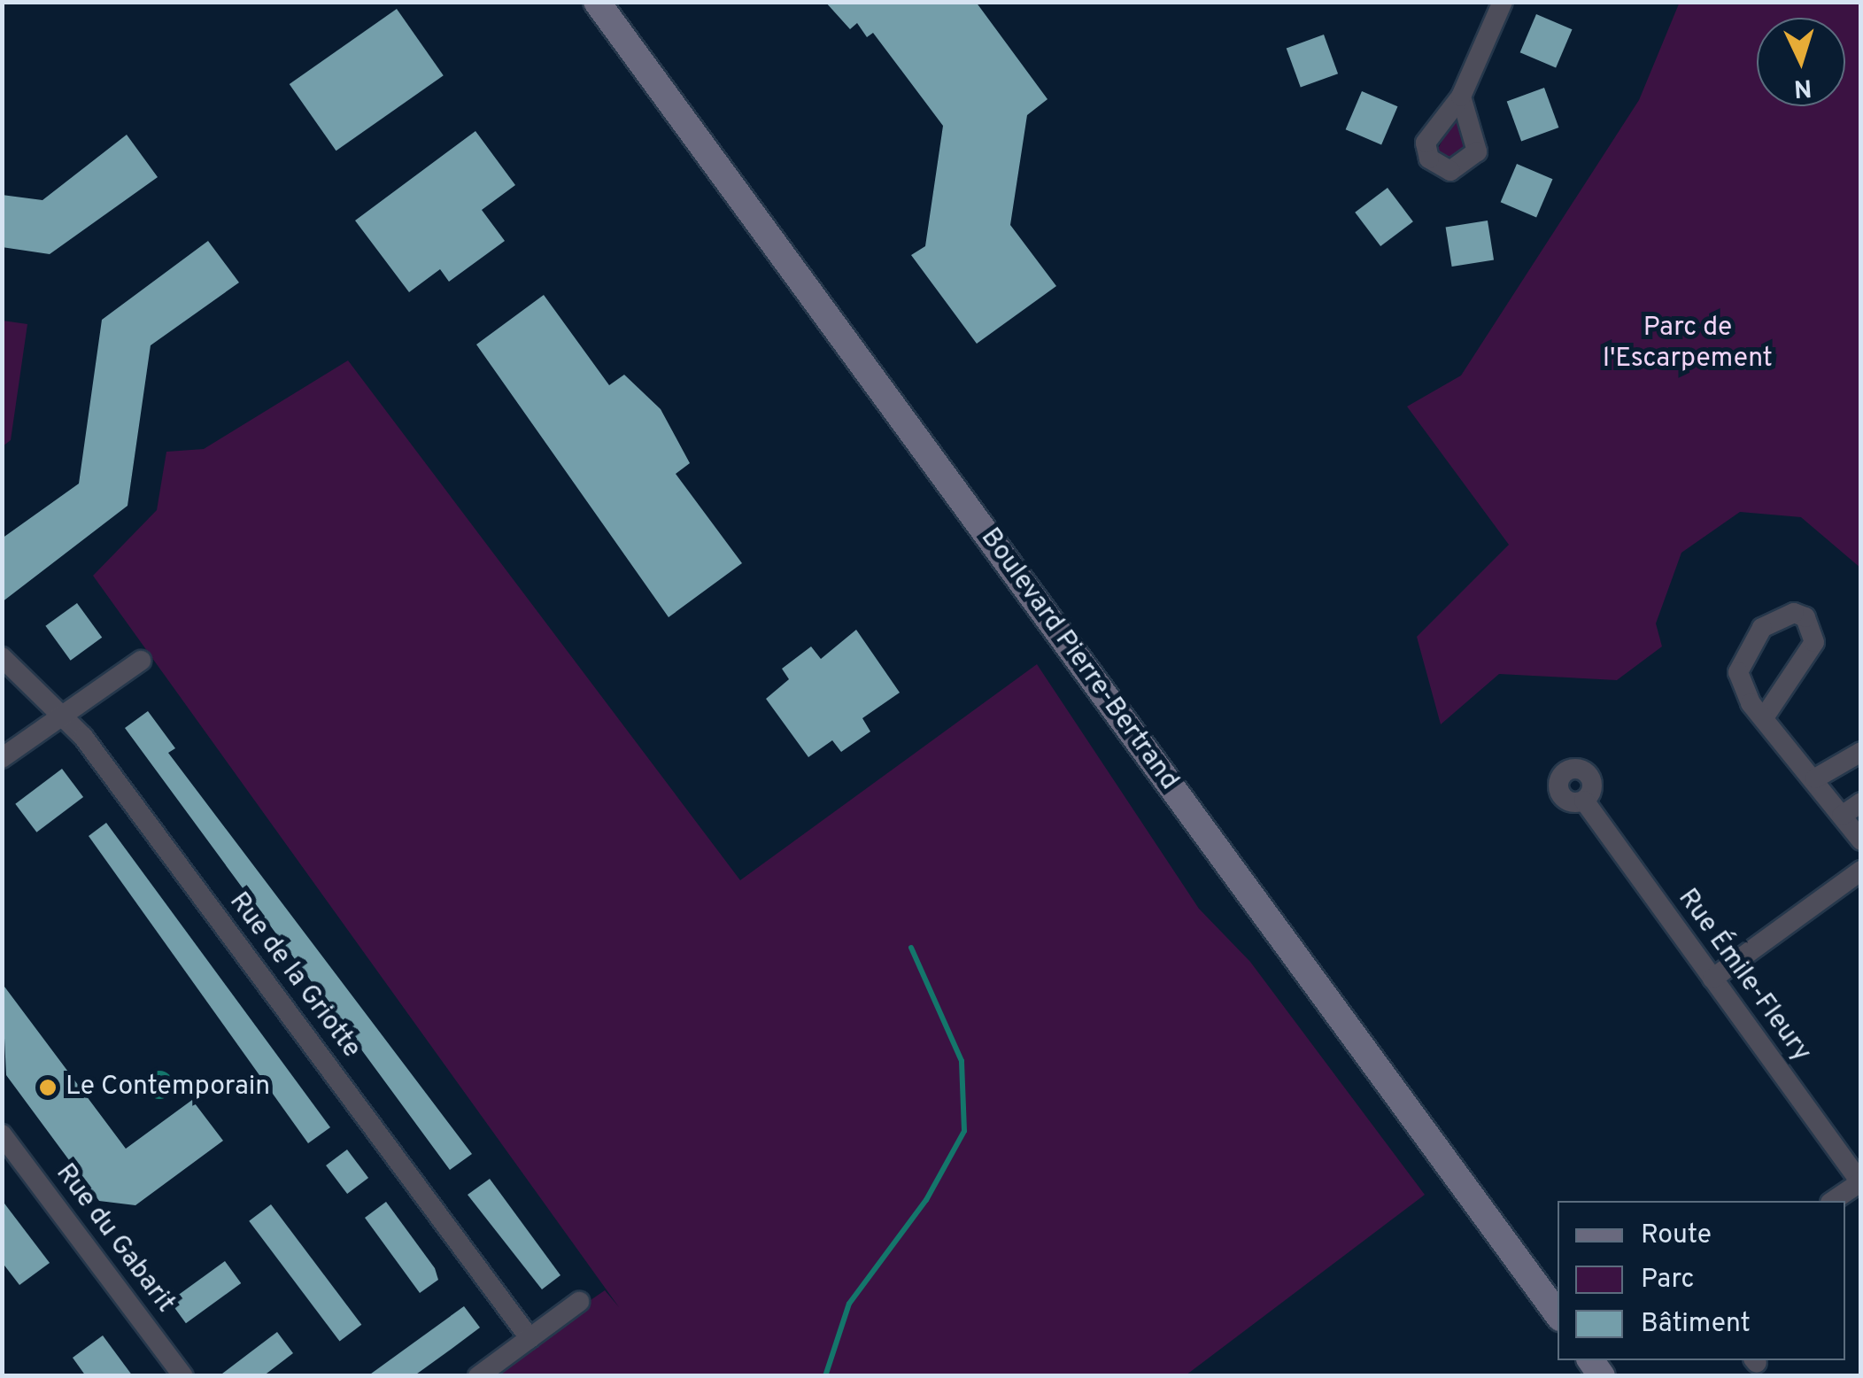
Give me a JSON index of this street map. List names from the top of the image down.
{
  "streets": {
    "main road": ["Boulevard Pierre-Bertrand"],
    "street": ["Rue de la Griotte", "Rue Émile-Fleury", "Rue du Gabarit"]
  },
  "parks": ["Parc de l'Escarpement"],
  "places": ["Le Contemporain"],
  "legend": ["Route", "Parc", "Bâtiment"],
  "north": "bottom"
}
